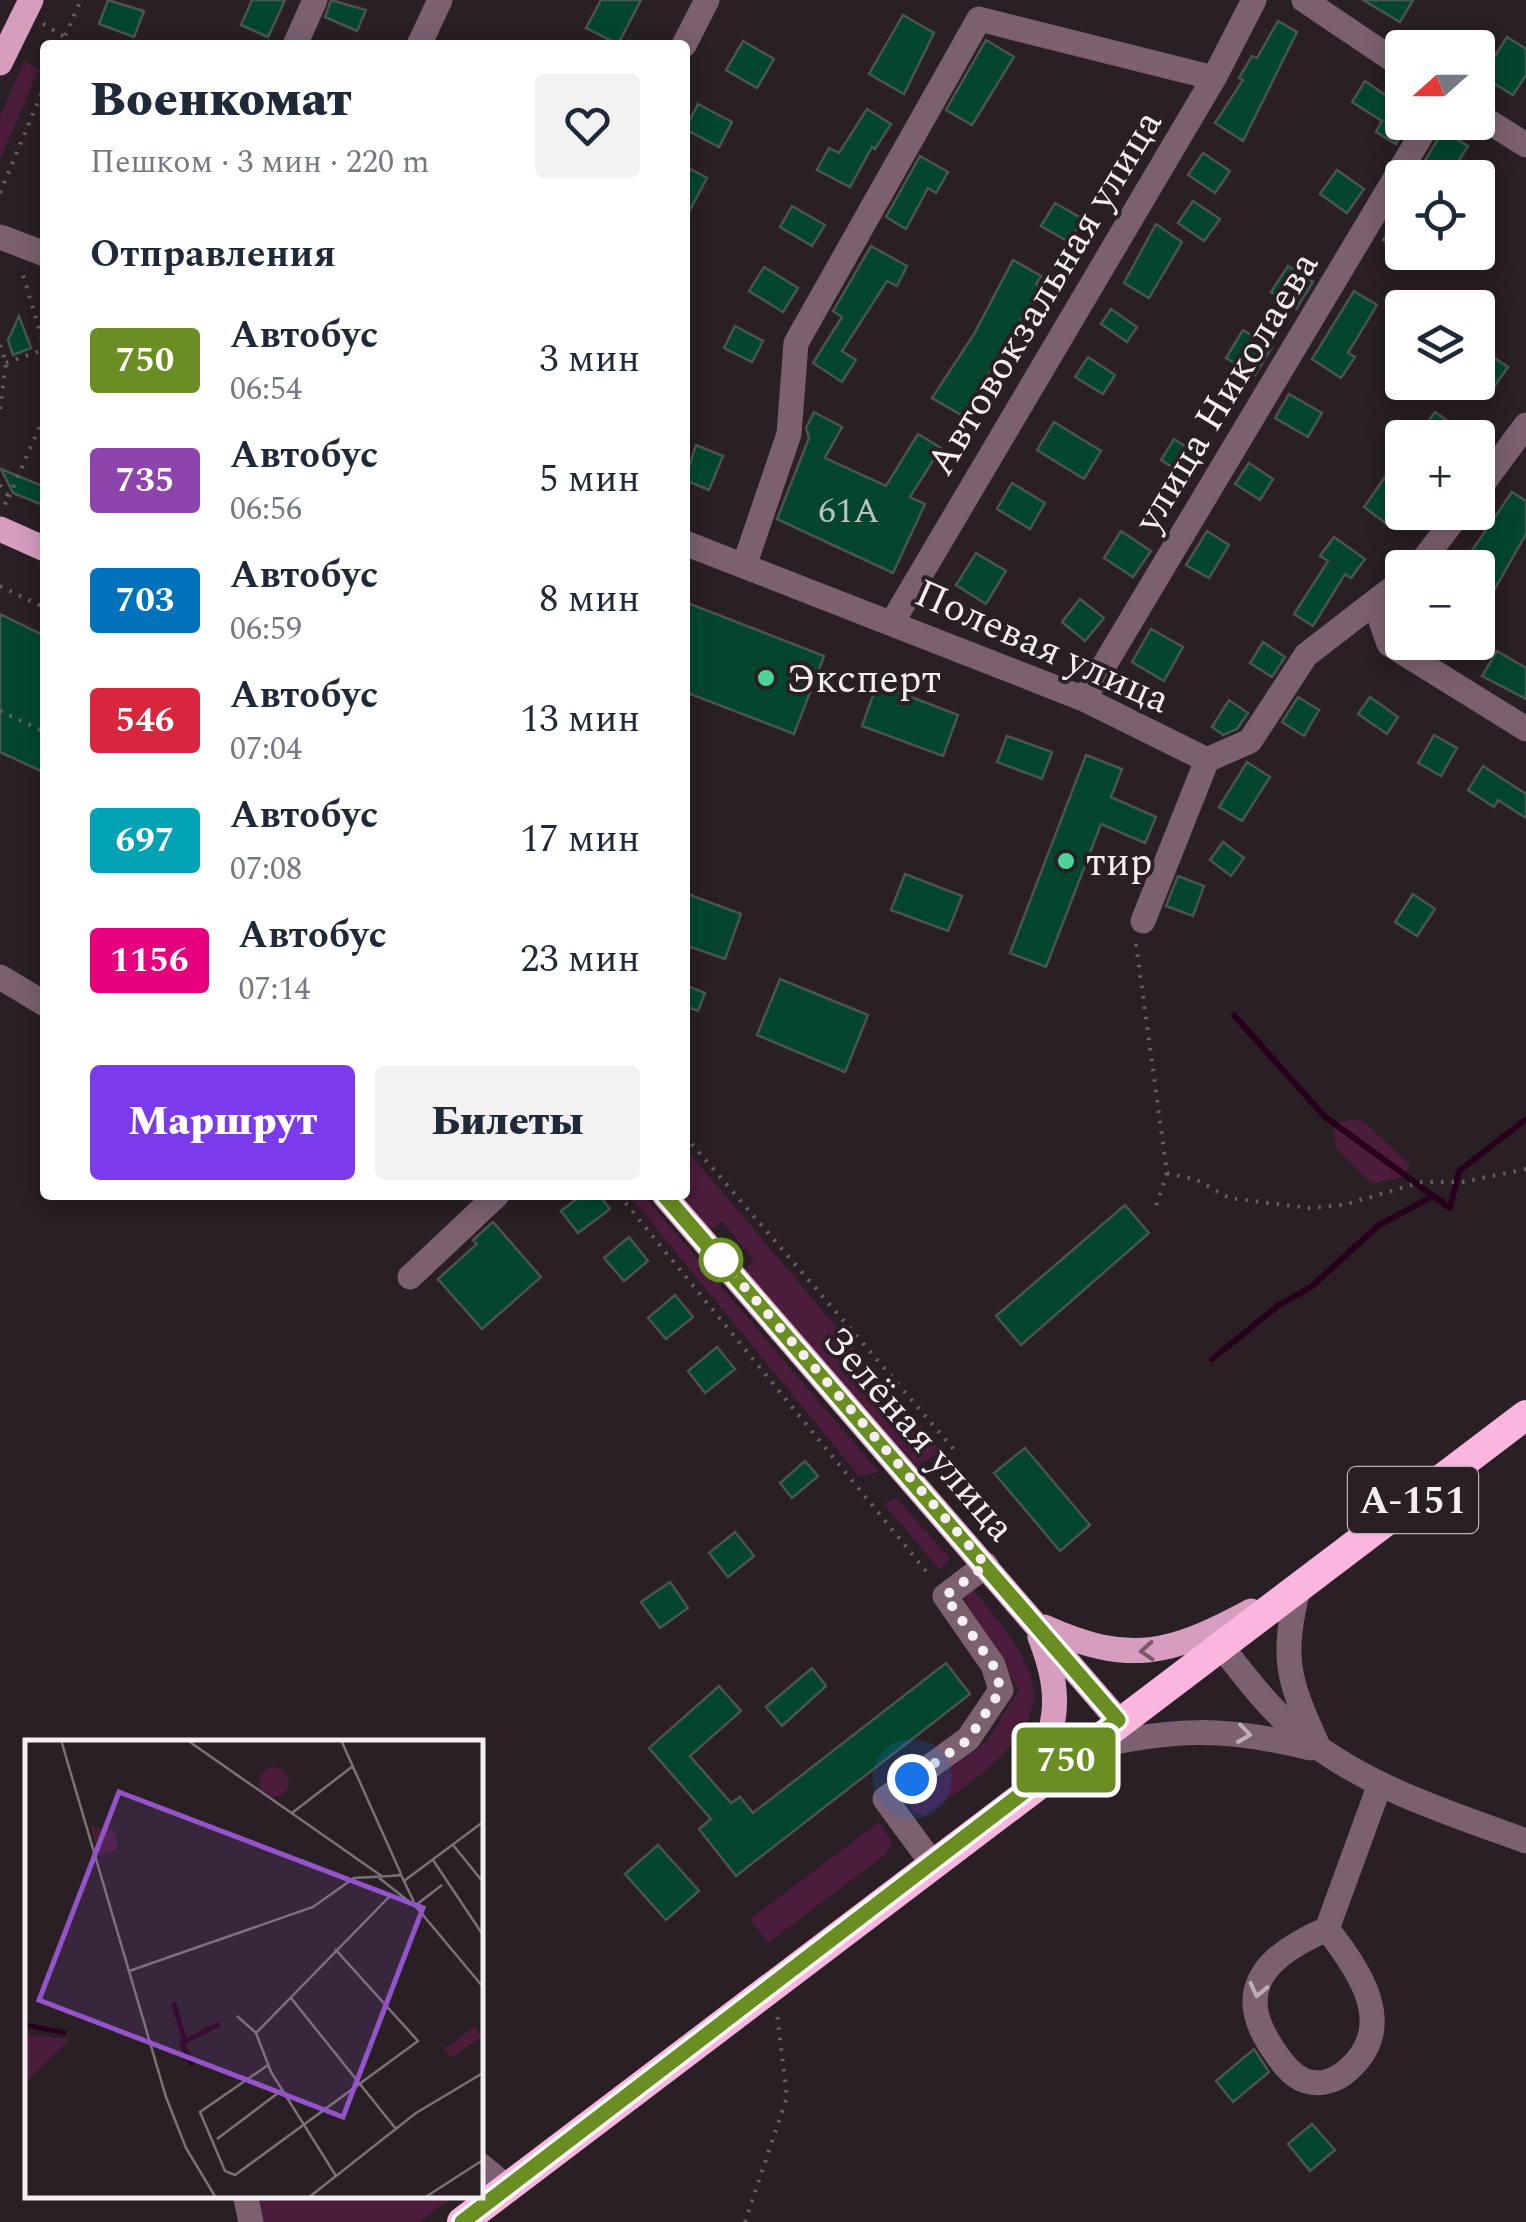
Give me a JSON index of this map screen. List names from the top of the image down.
{
  "streets": {
    "highway": ["А-151"],
    "main road": ["Зелёная улица"],
    "street": ["Автовокзальная улица", "улица Николаева", "Полевая улица"]
  },
  "crossings": [
    ["Автовокзальная улица", "Полевая улица"],
    ["улица Николаева", "Полевая улица"],
    ["Зелёная улица", "А-151"]
  ],
  "places": ["Эксперт", "тир"],
  "lines": ["bus line 750"],
  "house_numbers": ["61А"],
  "north": "left",
  "page": {
    "on_map": "750",
    "map_buttons": ["+", "−"],
    "heading": [
      ["Военкомат", "Пешком · 3 мин · 220 m"],
      "Отправления"
    ],
    "list": [
      {
        "mark": "750",
        "name": "Автобус",
        "note": "06:54",
        "value": "3 мин"
      },
      {
        "mark": "735",
        "name": "Автобус",
        "note": "06:56",
        "value": "5 мин"
      },
      {
        "mark": "703",
        "name": "Автобус",
        "note": "06:59",
        "value": "8 мин"
      },
      {
        "mark": "546",
        "name": "Автобус",
        "note": "07:04",
        "value": "13 мин"
      },
      {
        "mark": "697",
        "name": "Автобус",
        "note": "07:08",
        "value": "17 мин"
      },
      {
        "mark": "1156",
        "name": "Автобус",
        "note": "07:14",
        "value": "23 мин"
      }
    ],
    "buttons": ["Маршрут", "Билеты"]
  }
}
